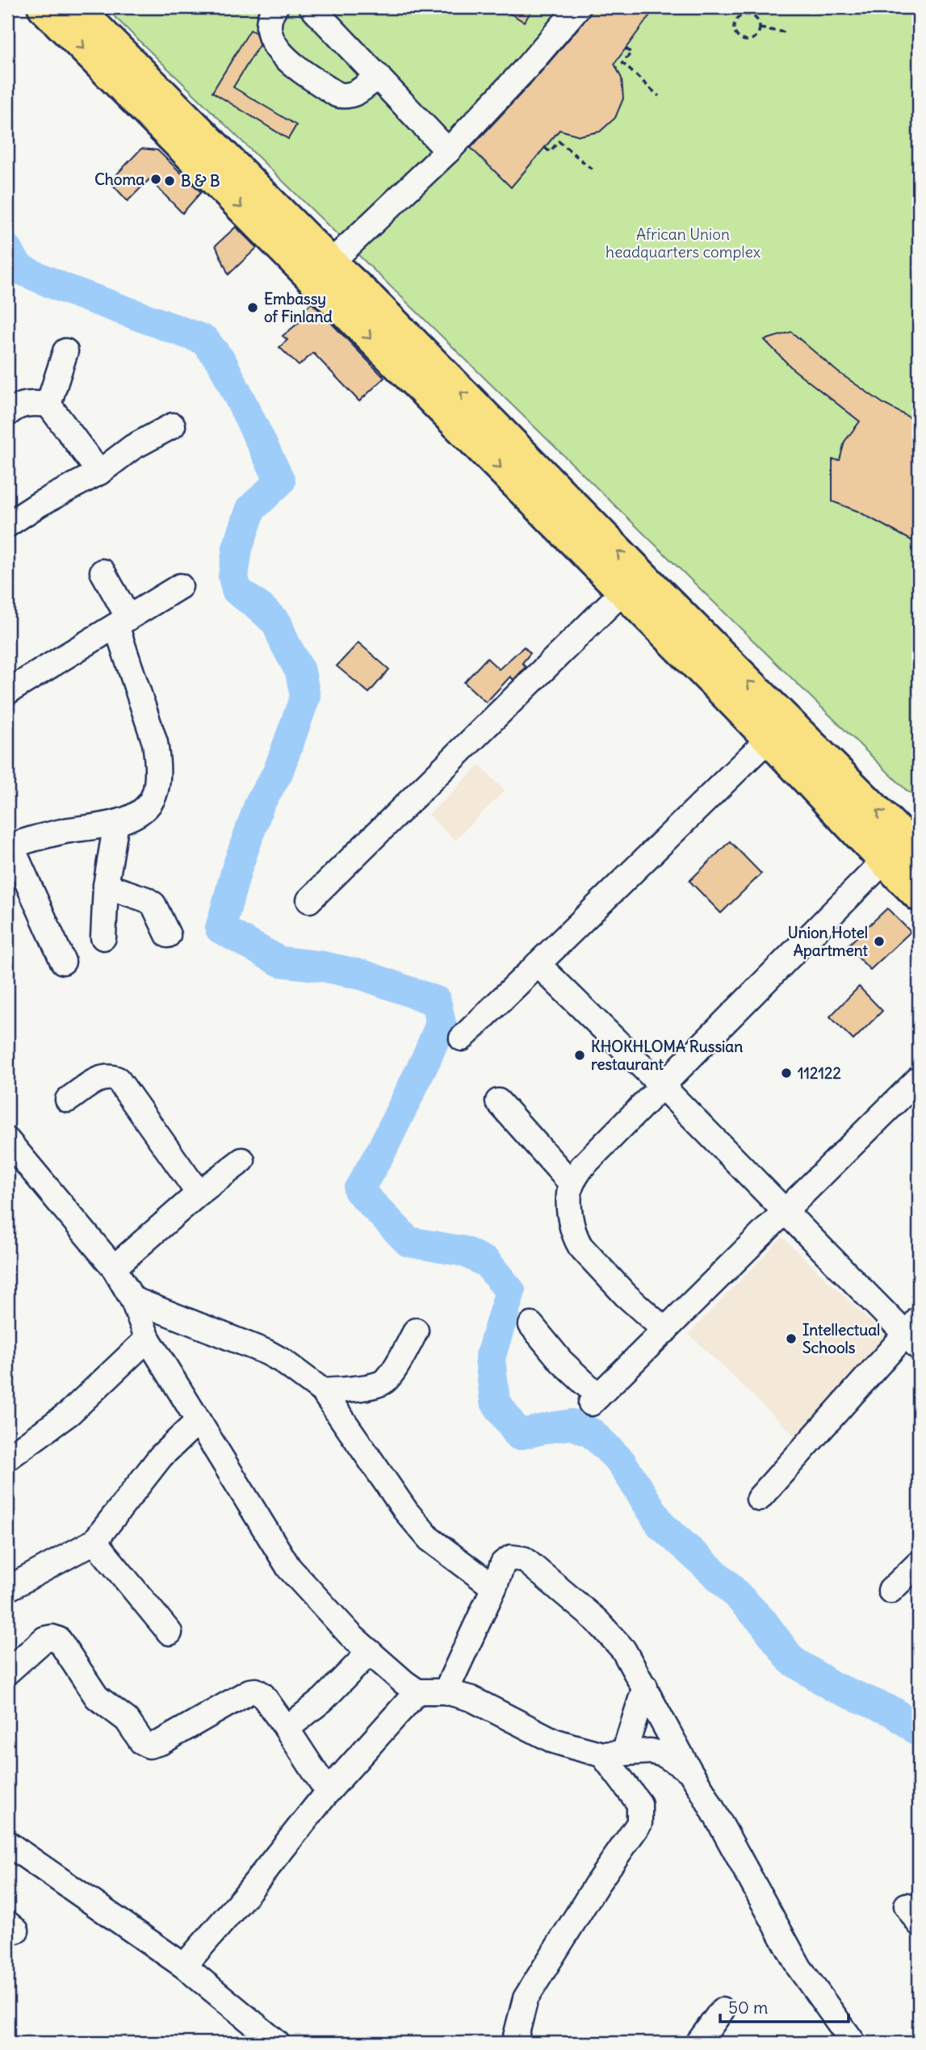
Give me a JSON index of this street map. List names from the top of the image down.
{
  "parks": ["African Union headquarters complex"],
  "places": [
    "Choma",
    "B & B",
    "Embassy of Finland",
    "Union Hotel Apartment",
    "KHOKHLOMA Russian restaurant",
    "112122",
    "Intellectual Schools"
  ],
  "scale_bar": "50 m"
}
